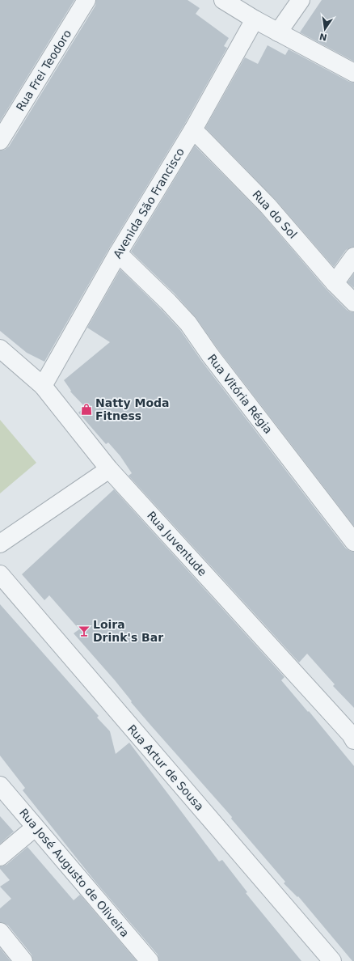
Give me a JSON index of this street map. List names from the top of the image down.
{
  "streets": {
    "street": [
      "Rua Frei Teodoro",
      "Avenida São Francisco",
      "Rua do Sol",
      "Rua Vitória Régia",
      "Rua Juventude",
      "Rua Artur de Sousa",
      "Rua José Augusto de Oliveira"
    ]
  },
  "crossings": [
    ["Avenida São Francisco", "Rua do Sol"],
    ["Avenida São Francisco", "Rua Vitória Régia"],
    ["Avenida São Francisco", "Rua Juventude"]
  ],
  "places": {
    "shop": ["Natty Moda Fitness"],
    "bar": ["Loira Drink's Bar"]
  },
  "north": "bottom"
}
